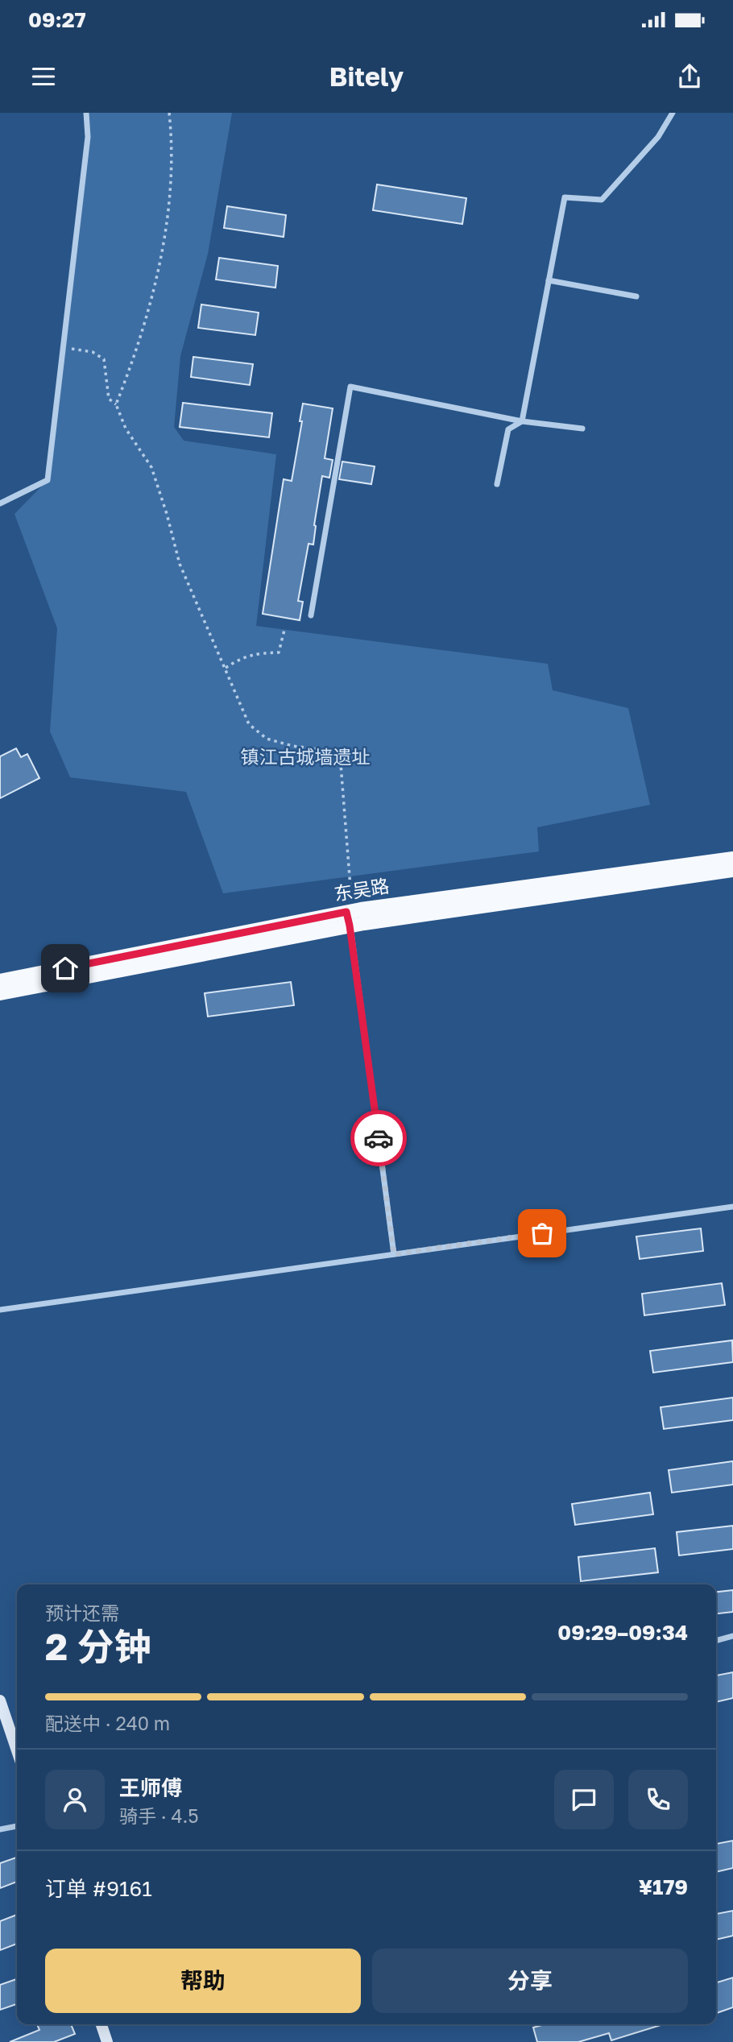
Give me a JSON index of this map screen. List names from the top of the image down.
{
  "streets": {
    "main road": ["东吴路"]
  },
  "parks": ["镇江古城墙遗址"],
  "page": {
    "status": "09:27",
    "header": "Bitely",
    "heading": ["2 分钟", "预计还需", "09:29–09:34"],
    "panel": [
      "王师傅",
      "骑手 · 4.5",
      "订单 #9161",
      "¥179"
    ],
    "bar": "配送中 · 240 m",
    "buttons": ["帮助", "分享"]
  }
}
